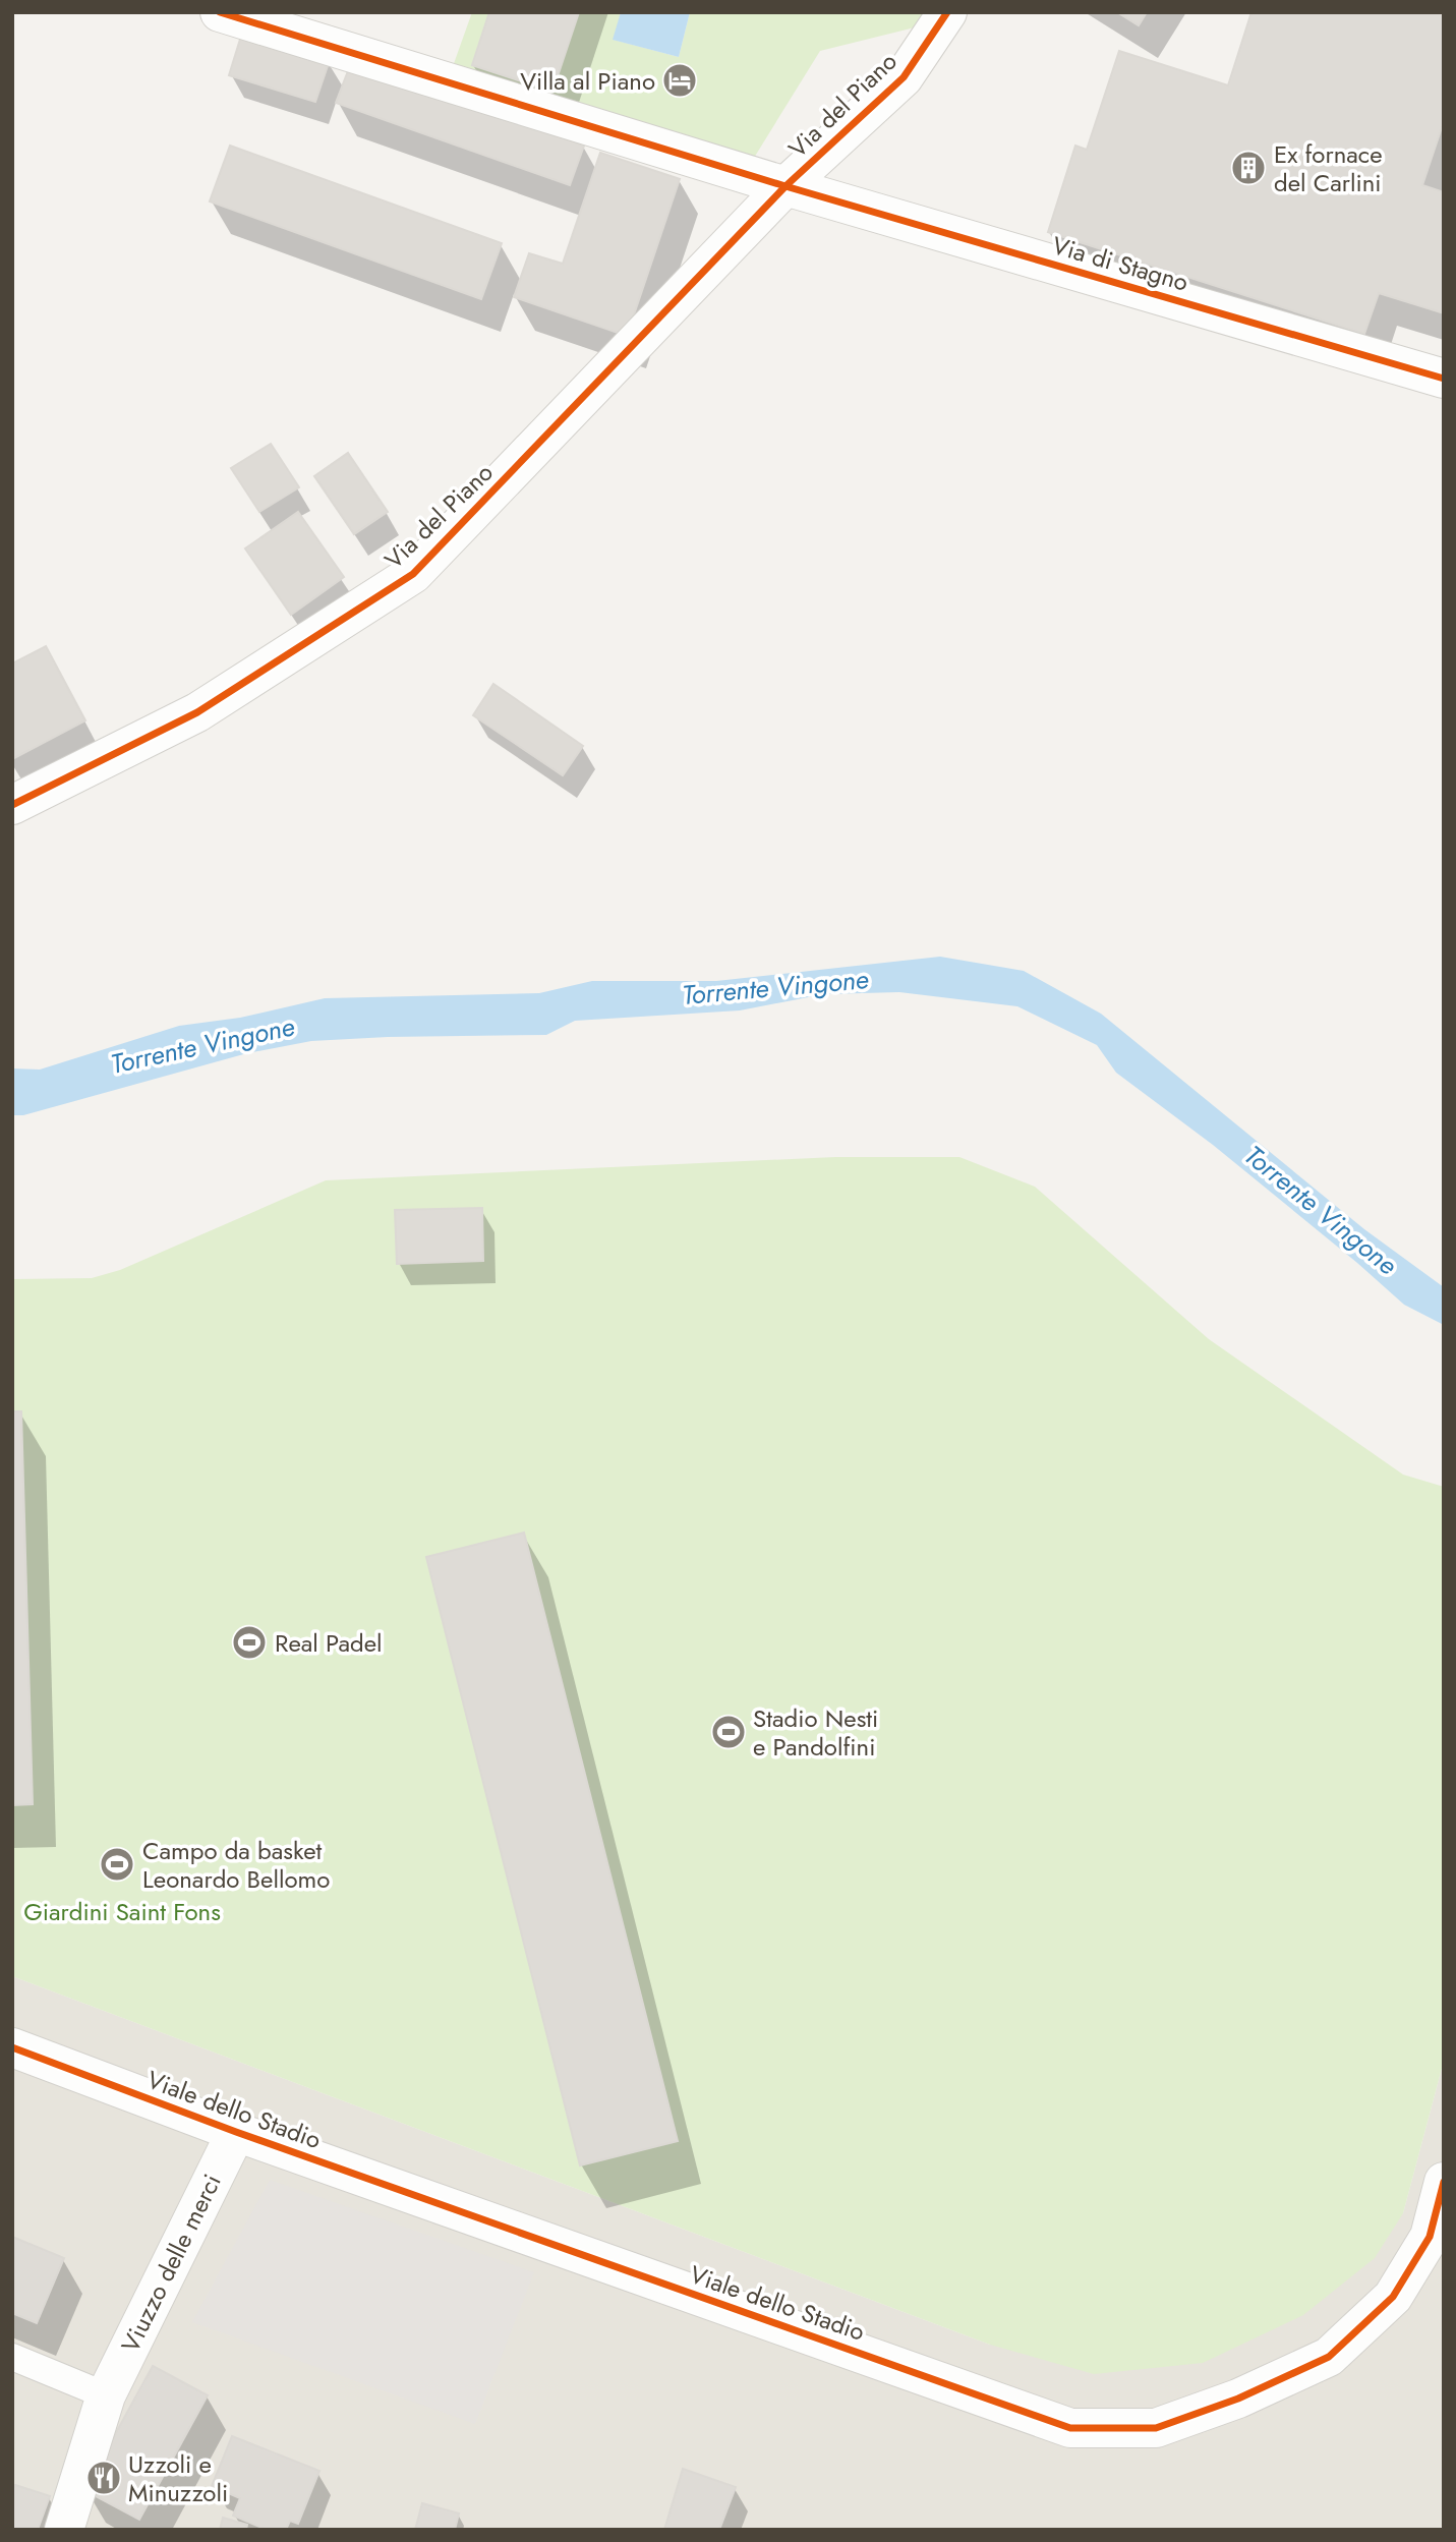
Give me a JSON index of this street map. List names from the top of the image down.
{
  "streets": {
    "street": [
      "Via del Piano",
      "Via di Stagno",
      "Viale dello Stadio",
      "Viuzzo delle merci"
    ]
  },
  "crossings": [
    ["Via del Piano", "Via di Stagno"],
    ["Viale dello Stadio", "Viuzzo delle merci"]
  ],
  "water": ["Torrente Vingone"],
  "parks": ["Giardini Saint Fons"],
  "places": {
    "hotel": ["Villa al Piano"],
    "building": ["Ex fornace del Carlini"],
    "sports": ["Real Padel", "Stadio Nesti e Pandolfini", "Campo da basket Leonardo Bellomo"],
    "restaurant": ["Uzzoli e Minuzzoli"]
  }
}
